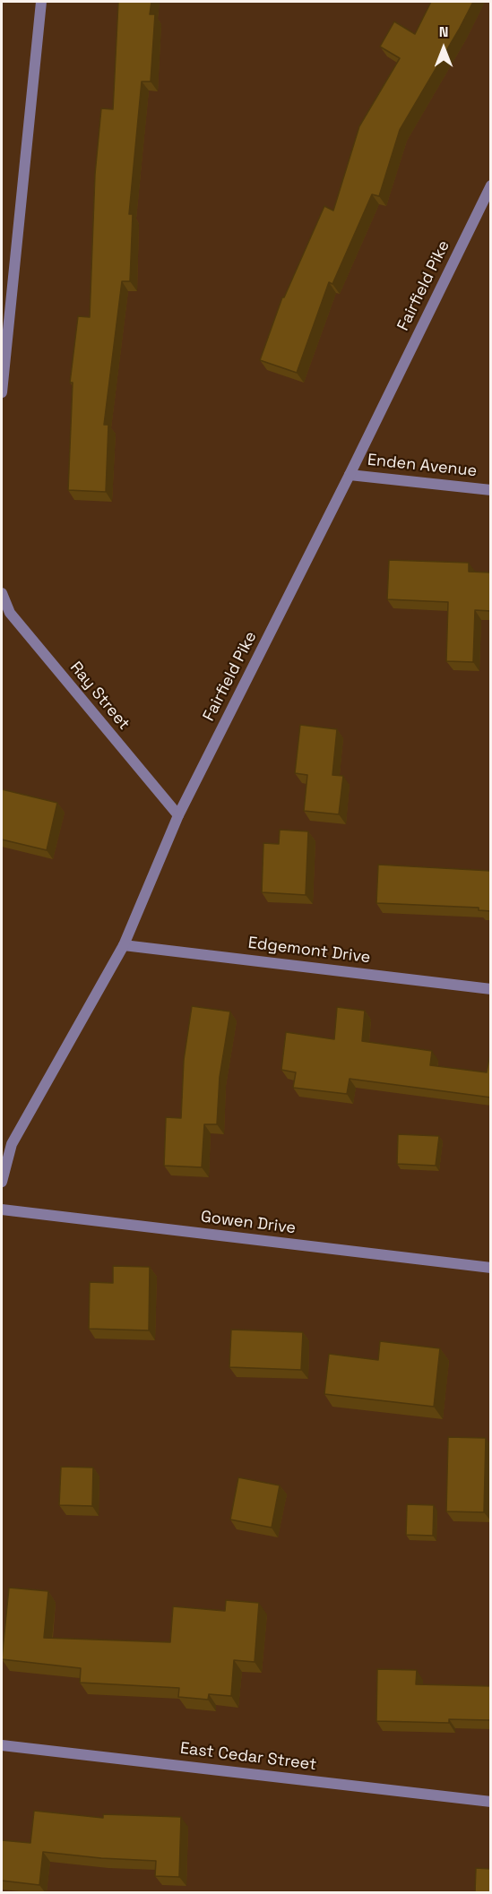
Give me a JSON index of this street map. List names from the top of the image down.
{
  "streets": {
    "street": [
      "Fairfield Pike",
      "Enden Avenue",
      "Ray Street",
      "Edgemont Drive",
      "Gowen Drive",
      "East Cedar Street"
    ]
  },
  "crossings": [
    ["Fairfield Pike", "Enden Avenue"],
    ["Fairfield Pike", "Ray Street"],
    ["Fairfield Pike", "Edgemont Drive"]
  ],
  "north": "top"
}
